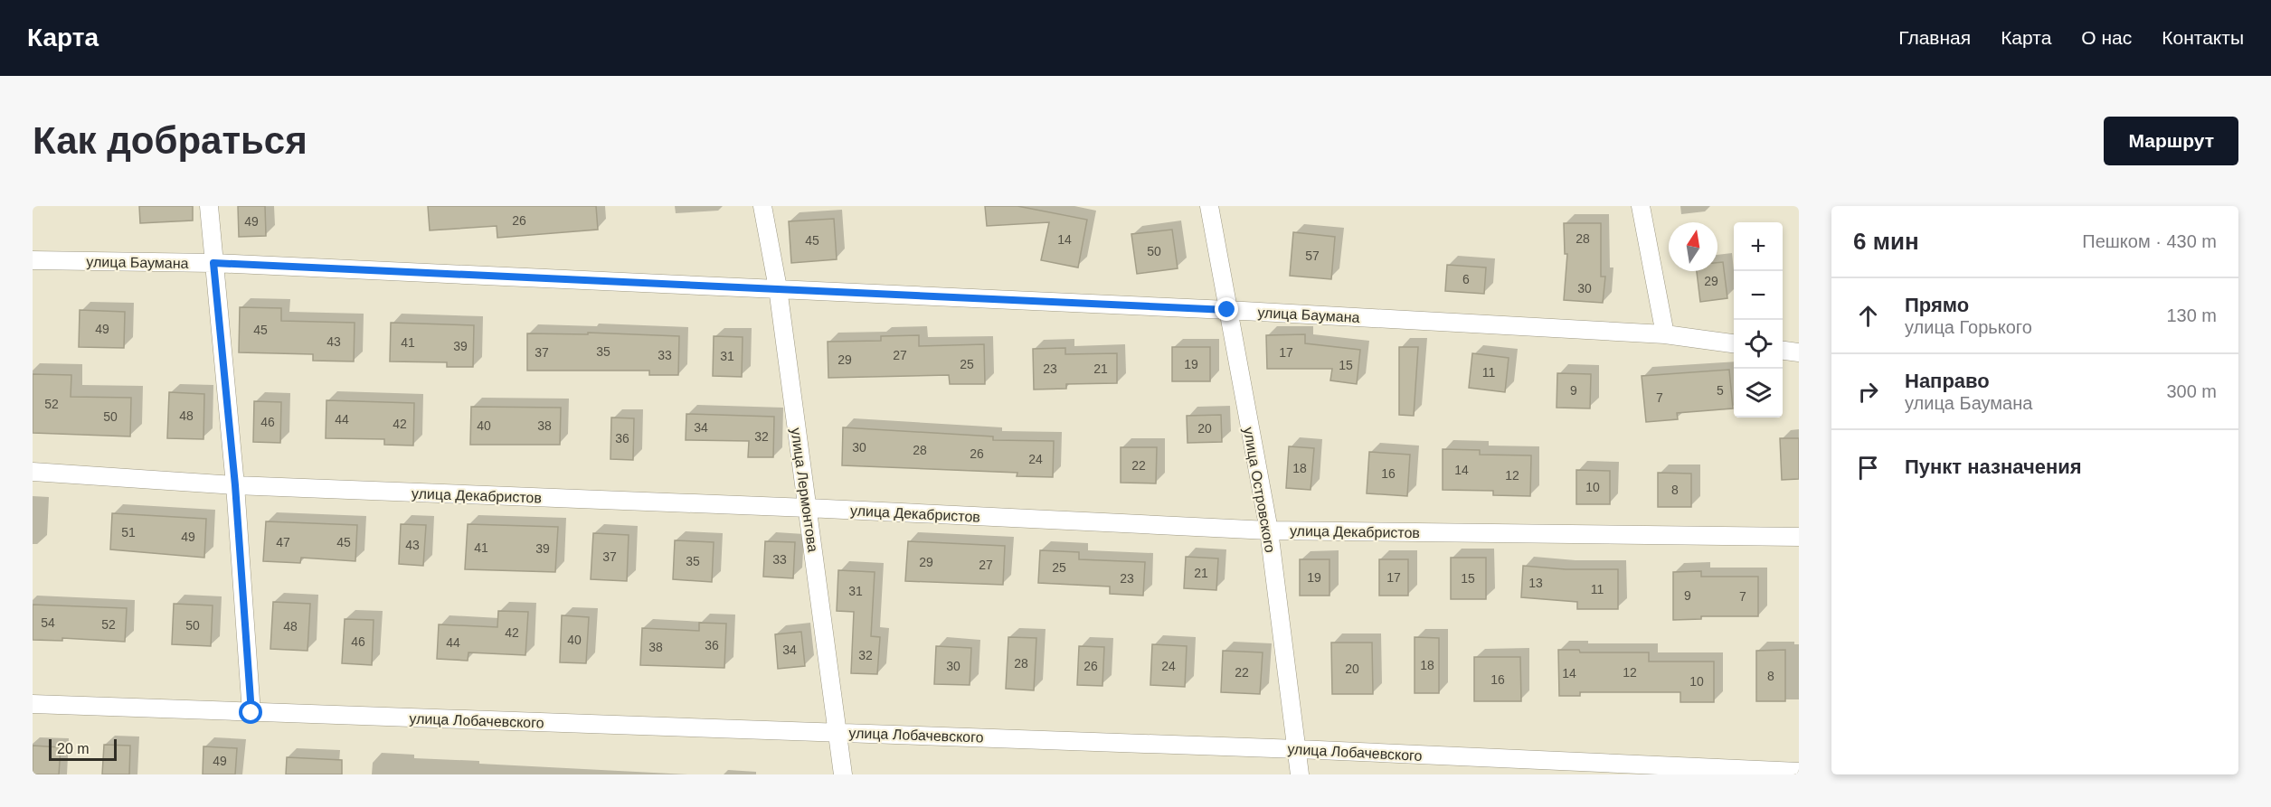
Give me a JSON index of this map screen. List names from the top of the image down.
{
  "streets": {
    "street": [
      "улица Баумана",
      "улица Лермонтова",
      "улица Островского",
      "улица Декабристов",
      "улица Лобачевского"
    ]
  },
  "crossings": [
    ["улица Баумана", "улица Лермонтова"],
    ["улица Баумана", "улица Островского"],
    ["улица Лермонтова", "улица Декабристов"],
    ["улица Лермонтова", "улица Лобачевского"],
    ["улица Островского", "улица Декабристов"],
    ["улица Островского", "улица Лобачевского"]
  ],
  "house_numbers": [
    "26",
    "49",
    "28",
    "14",
    "45",
    "50",
    "57",
    "6",
    "29",
    "30",
    "49",
    "45",
    "43",
    "41",
    "39",
    "35",
    "37",
    "17",
    "33",
    "27",
    "31",
    "29",
    "25",
    "19",
    "15",
    "23",
    "21",
    "11",
    "9",
    "5",
    "7",
    "52",
    "48",
    "50",
    "44",
    "46",
    "42",
    "40",
    "38",
    "34",
    "20",
    "32",
    "36",
    "30",
    "28",
    "26",
    "24",
    "22",
    "18",
    "14",
    "16",
    "12",
    "10",
    "8",
    "51",
    "49",
    "47",
    "45",
    "43",
    "41",
    "39",
    "37",
    "33",
    "35",
    "29",
    "27",
    "25",
    "21",
    "19",
    "17",
    "23",
    "15",
    "13",
    "11",
    "31",
    "9",
    "7",
    "54",
    "52",
    "50",
    "48",
    "42",
    "40",
    "46",
    "44",
    "36",
    "38",
    "34",
    "32",
    "28",
    "18",
    "30",
    "26",
    "24",
    "20",
    "22",
    "12",
    "14",
    "8",
    "16",
    "10",
    "49"
  ],
  "scale_bar": "20 m",
  "north": "top",
  "page": {
    "header": "Карта",
    "nav": [
      "Главная",
      "Карта",
      "О нас",
      "Контакты"
    ],
    "buttons": "Маршрут",
    "title": "Как добраться",
    "heading": ["6 мин", "Пешком · 430 m"],
    "map_buttons": ["+", "−"],
    "list": [
      ["Прямо", "улица Горького", "130 m"],
      ["Направо", "улица Баумана", "300 m"],
      "Пункт назначения"
    ],
    "scale": "20 m"
  }
}
